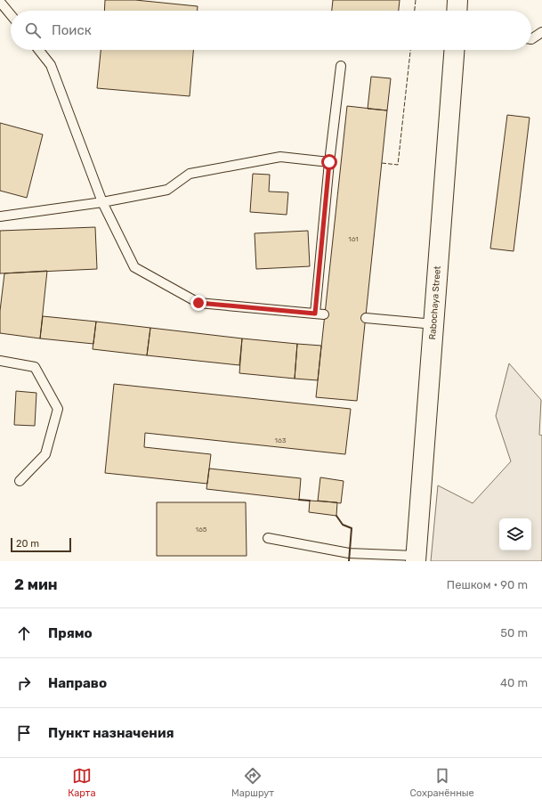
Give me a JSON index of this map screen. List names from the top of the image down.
{
  "streets": {
    "street": ["Rabochaya Street"]
  },
  "house_numbers": ["161", "163", "165"],
  "scale_bar": "20 m",
  "page": {
    "search": "Поиск",
    "scale": "20 m",
    "heading": ["2 мин", "Пешком · 90 m"],
    "list": [
      ["Прямо", "50 m"],
      ["Направо", "40 m"],
      "Пункт назначения"
    ],
    "nav": ["Карта", "Маршрут", "Сохранённые"]
  }
}
